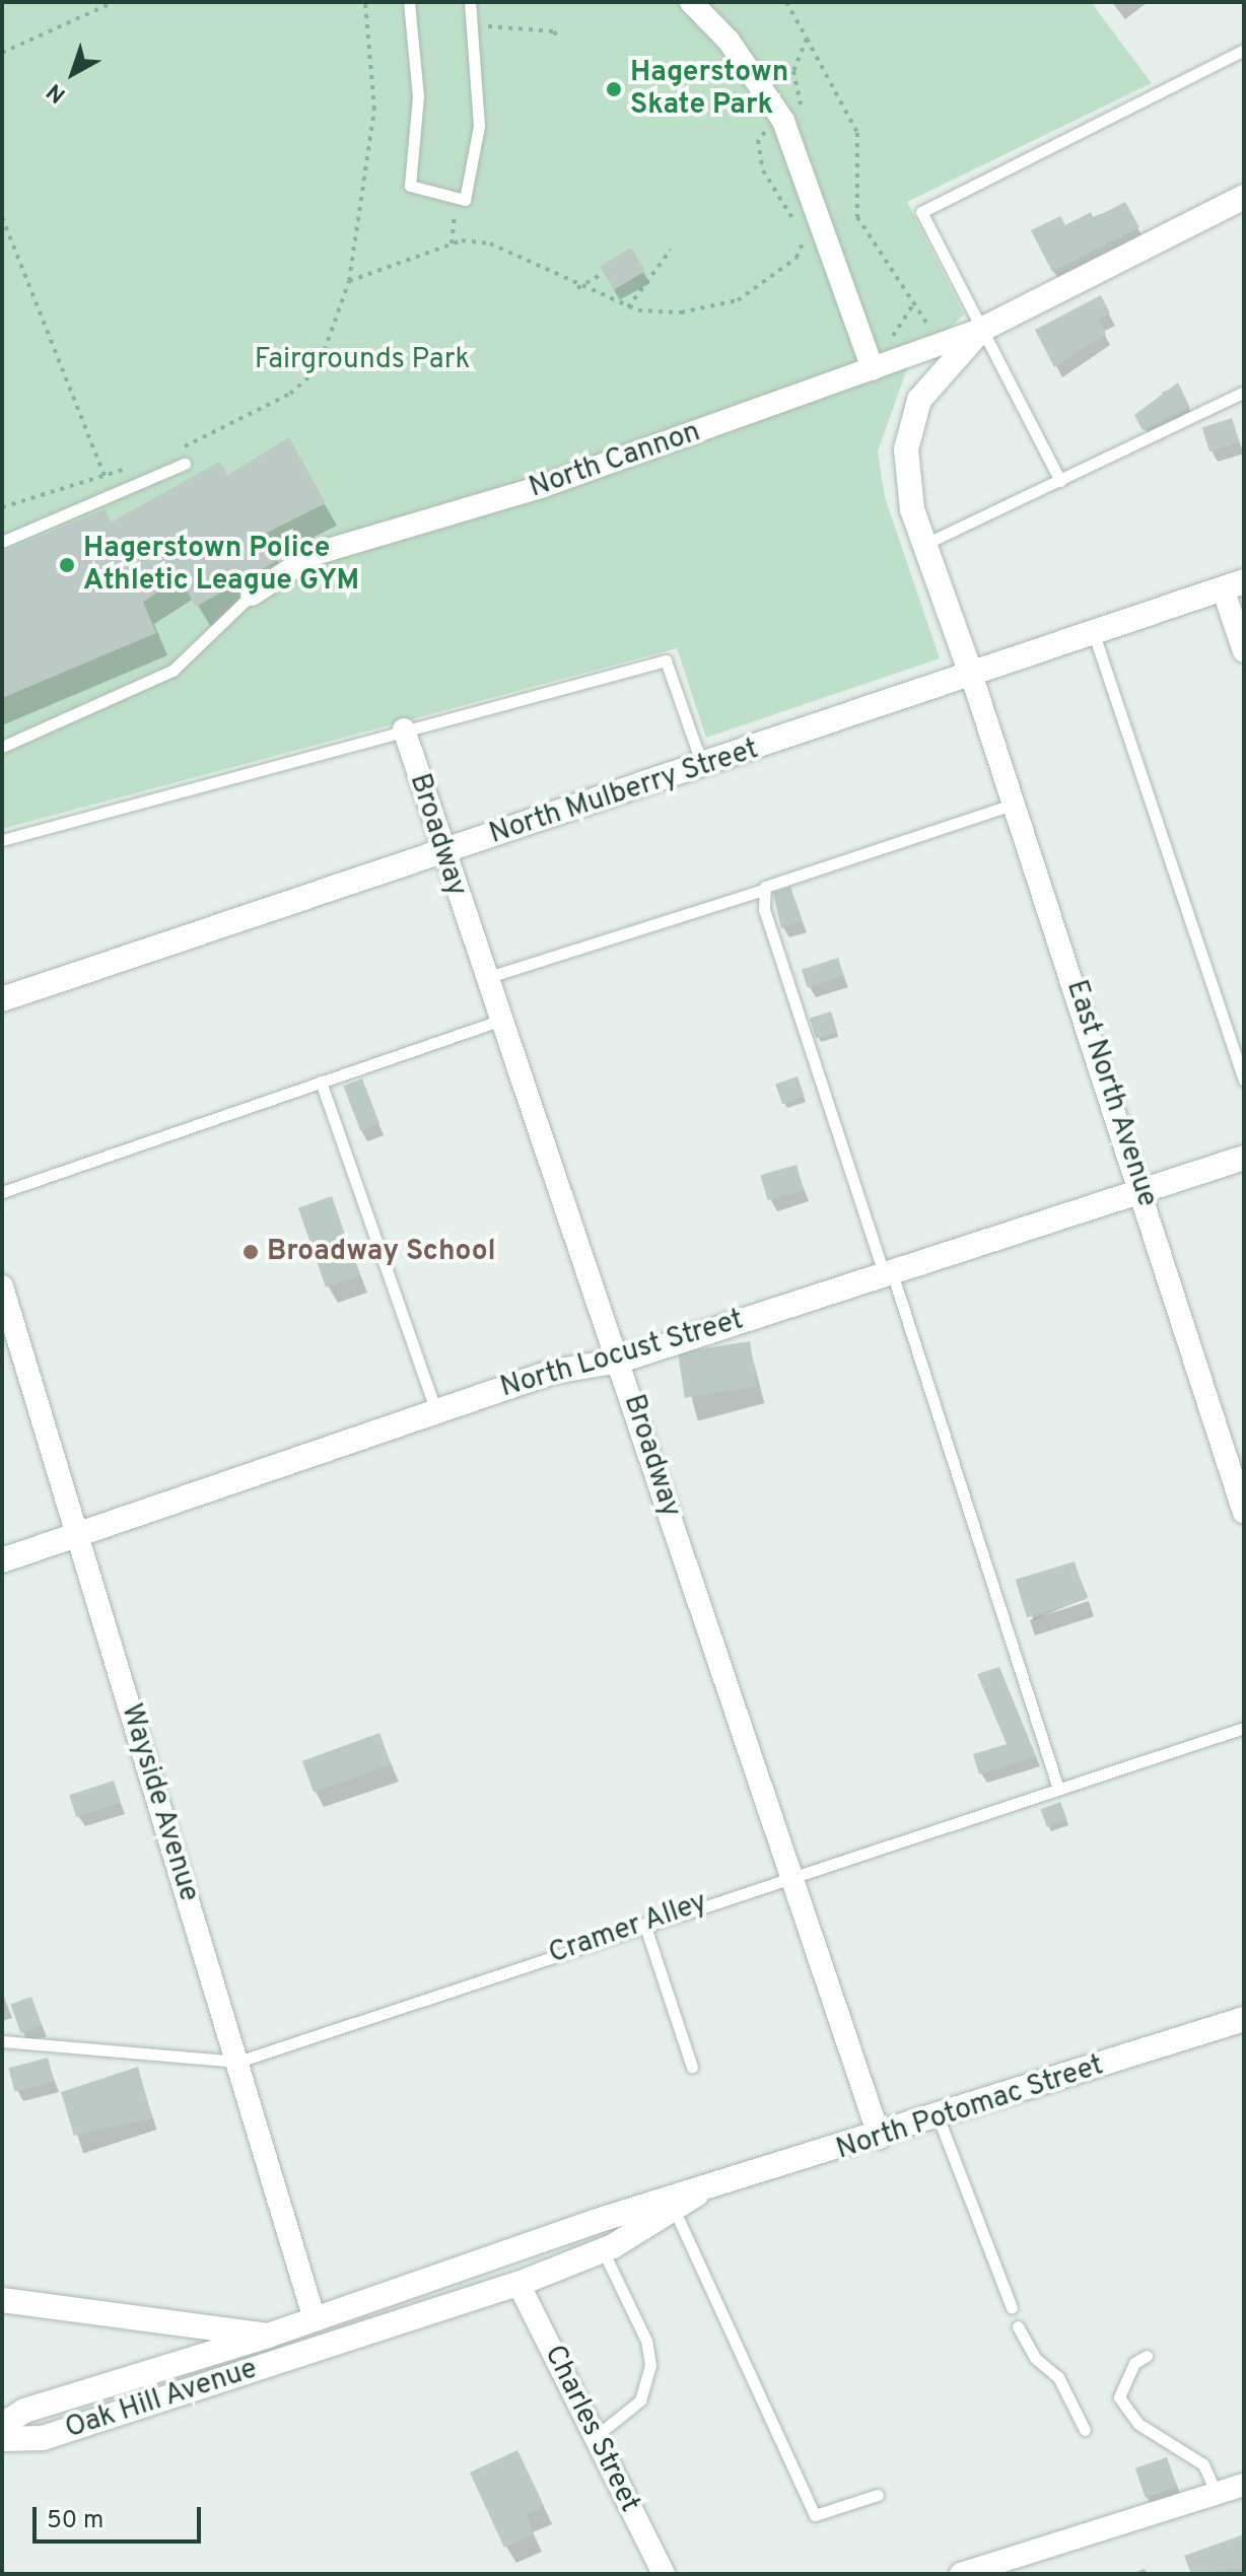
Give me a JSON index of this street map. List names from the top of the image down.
{
  "streets": {
    "street": [
      "North Cannon",
      "North Mulberry Street",
      "Broadway",
      "East North Avenue",
      "North Locust Street",
      "Wayside Avenue",
      "North Potomac Street",
      "Oak Hill Avenue",
      "Charles Street"
    ],
    "lane": ["Cramer Alley"]
  },
  "crossings": [
    ["North Mulberry Street", "Broadway"],
    ["North Mulberry Street", "East North Avenue"],
    ["Broadway", "North Locust Street"],
    ["Broadway", "Cramer Alley"],
    ["Broadway", "North Potomac Street"],
    ["East North Avenue", "North Locust Street"],
    ["North Locust Street", "Wayside Avenue"],
    ["Wayside Avenue", "Cramer Alley"],
    ["Wayside Avenue", "North Potomac Street"],
    ["Wayside Avenue", "Oak Hill Avenue"],
    ["North Potomac Street", "Oak Hill Avenue"],
    ["North Potomac Street", "Charles Street"]
  ],
  "parks": ["Fairgrounds Park"],
  "places": ["Hagerstown Skate Park", "Hagerstown Police Athletic League GYM", "Broadway School"],
  "scale_bar": "50 m",
  "north": "bottom left"
}
